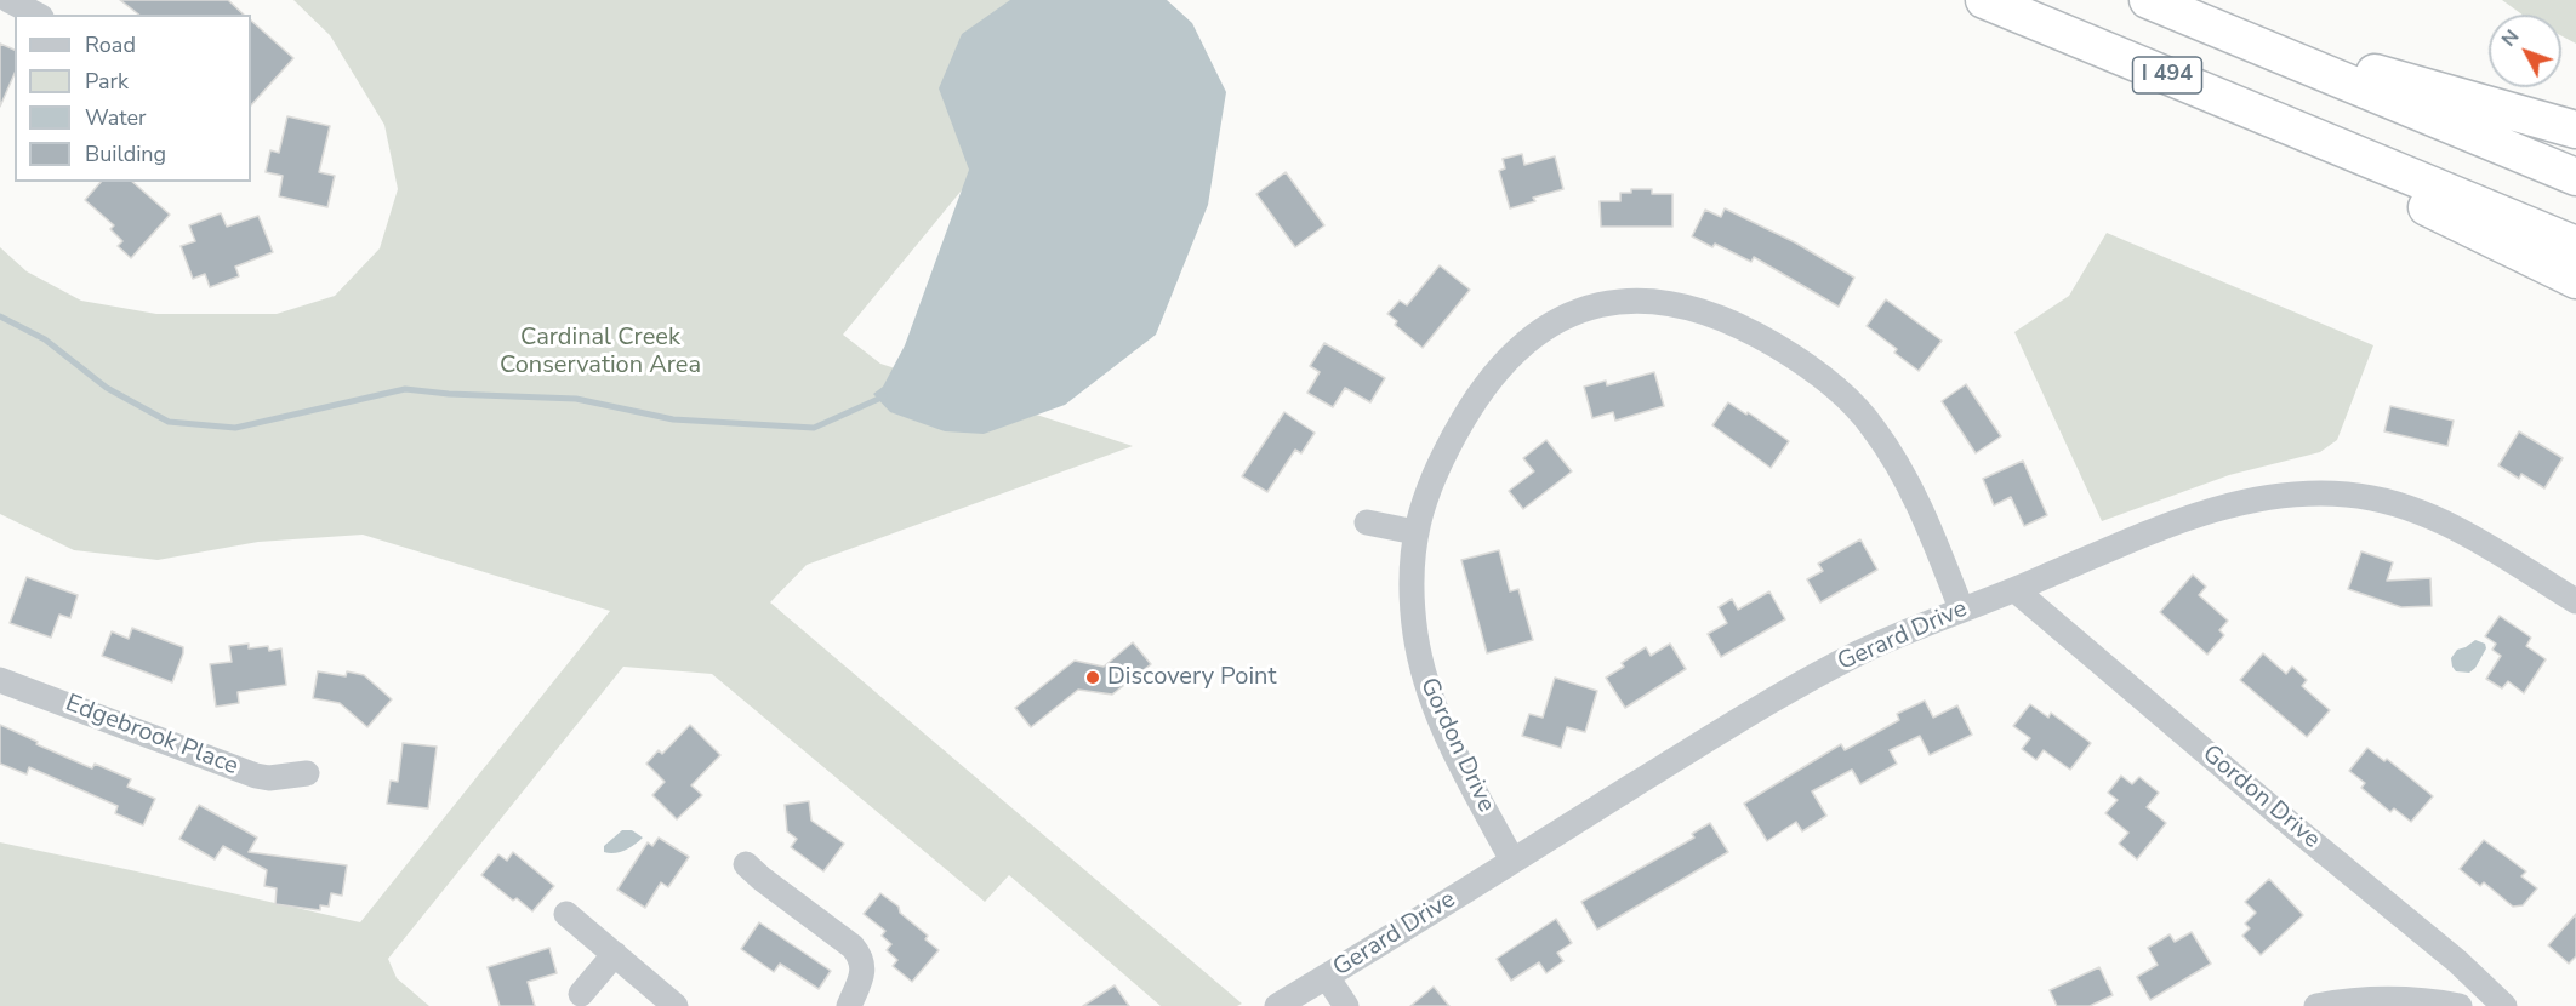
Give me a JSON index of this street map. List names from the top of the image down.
{
  "streets": {
    "highway": ["I 494"],
    "street": ["Gerard Drive", "Edgebrook Place", "Gordon Drive"]
  },
  "crossings": [
    ["Gerard Drive", "Gordon Drive"]
  ],
  "parks": ["Cardinal Creek Conservation Area"],
  "places": ["Discovery Point"],
  "legend": [
    "Road",
    "Park",
    "Water",
    "Building"
  ],
  "north": "top left"
}
